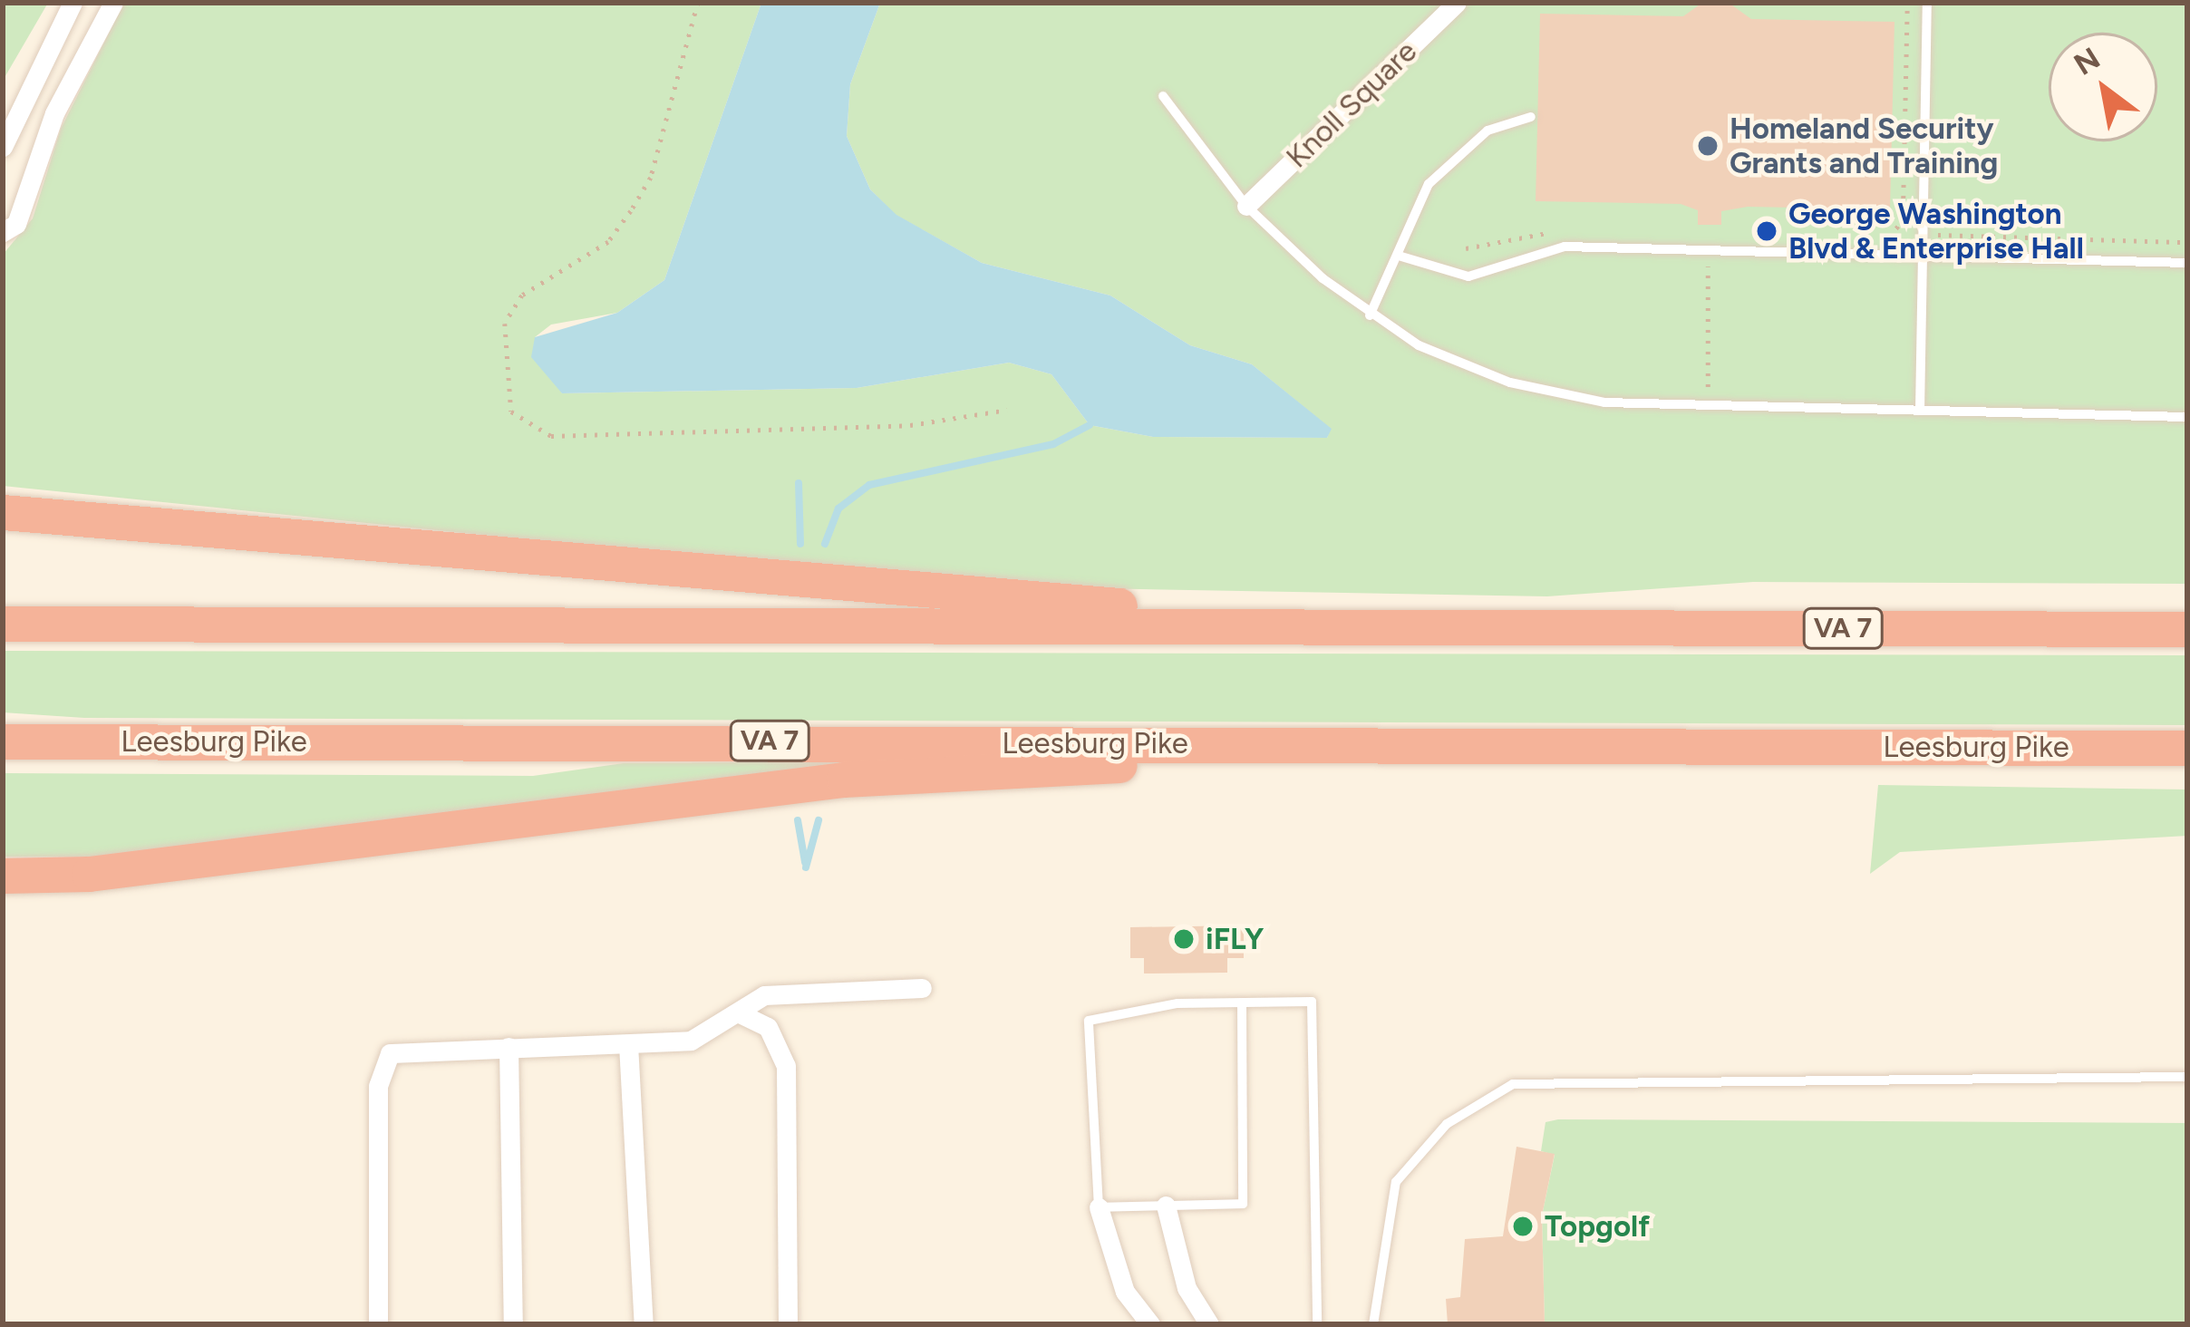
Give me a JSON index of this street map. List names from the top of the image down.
{
  "streets": {
    "highway": ["VA 7", "Leesburg Pike"],
    "street": ["Knoll Square"]
  },
  "places": [
    "Homeland Security Grants and Training",
    "George Washington Blvd & Enterprise Hall",
    "iFLY",
    "Topgolf"
  ],
  "north": "top left"
}
